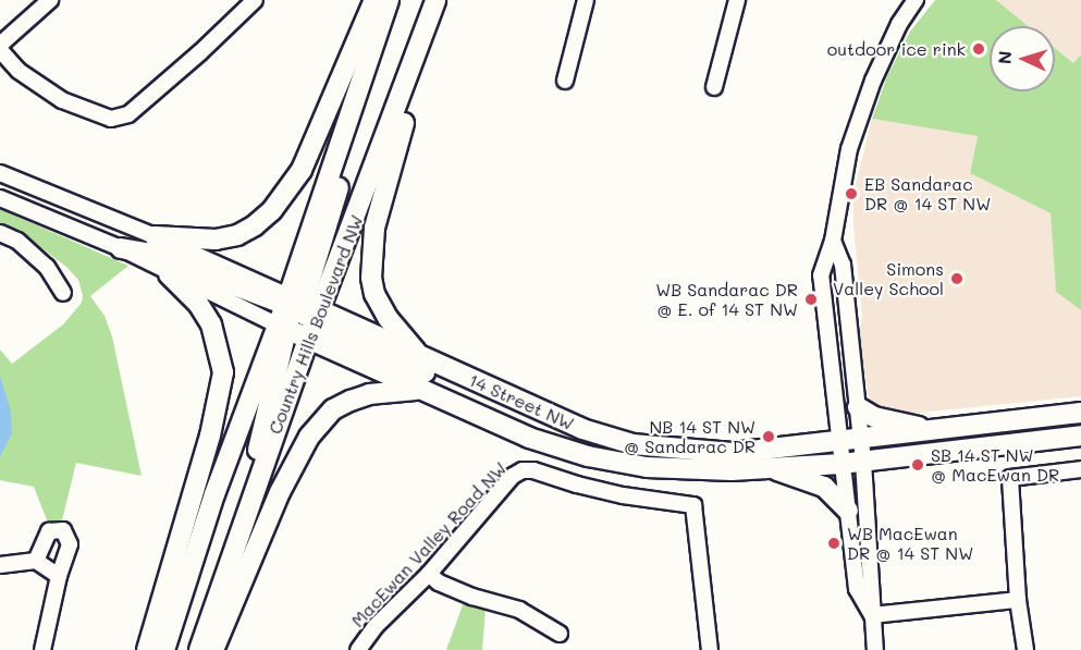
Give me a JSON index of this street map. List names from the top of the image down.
{
  "streets": {
    "main road": ["Country Hills Boulevard NW", "14 Street NW"],
    "street": ["MacEwan Valley Road NW"]
  },
  "crossings": [
    ["Country Hills Boulevard NW", "14 Street NW"]
  ],
  "places": [
    "outdoor ice rink",
    "EB Sandarac DR @ 14 ST NW",
    "Simons Valley School",
    "WB Sandarac DR @ E. of 14 ST NW",
    "NB 14 ST NW @ Sandarac DR",
    "SB 14 ST NW @ MacEwan DR",
    "WB MacEwan DR @ 14 ST NW"
  ],
  "north": "left"
}
